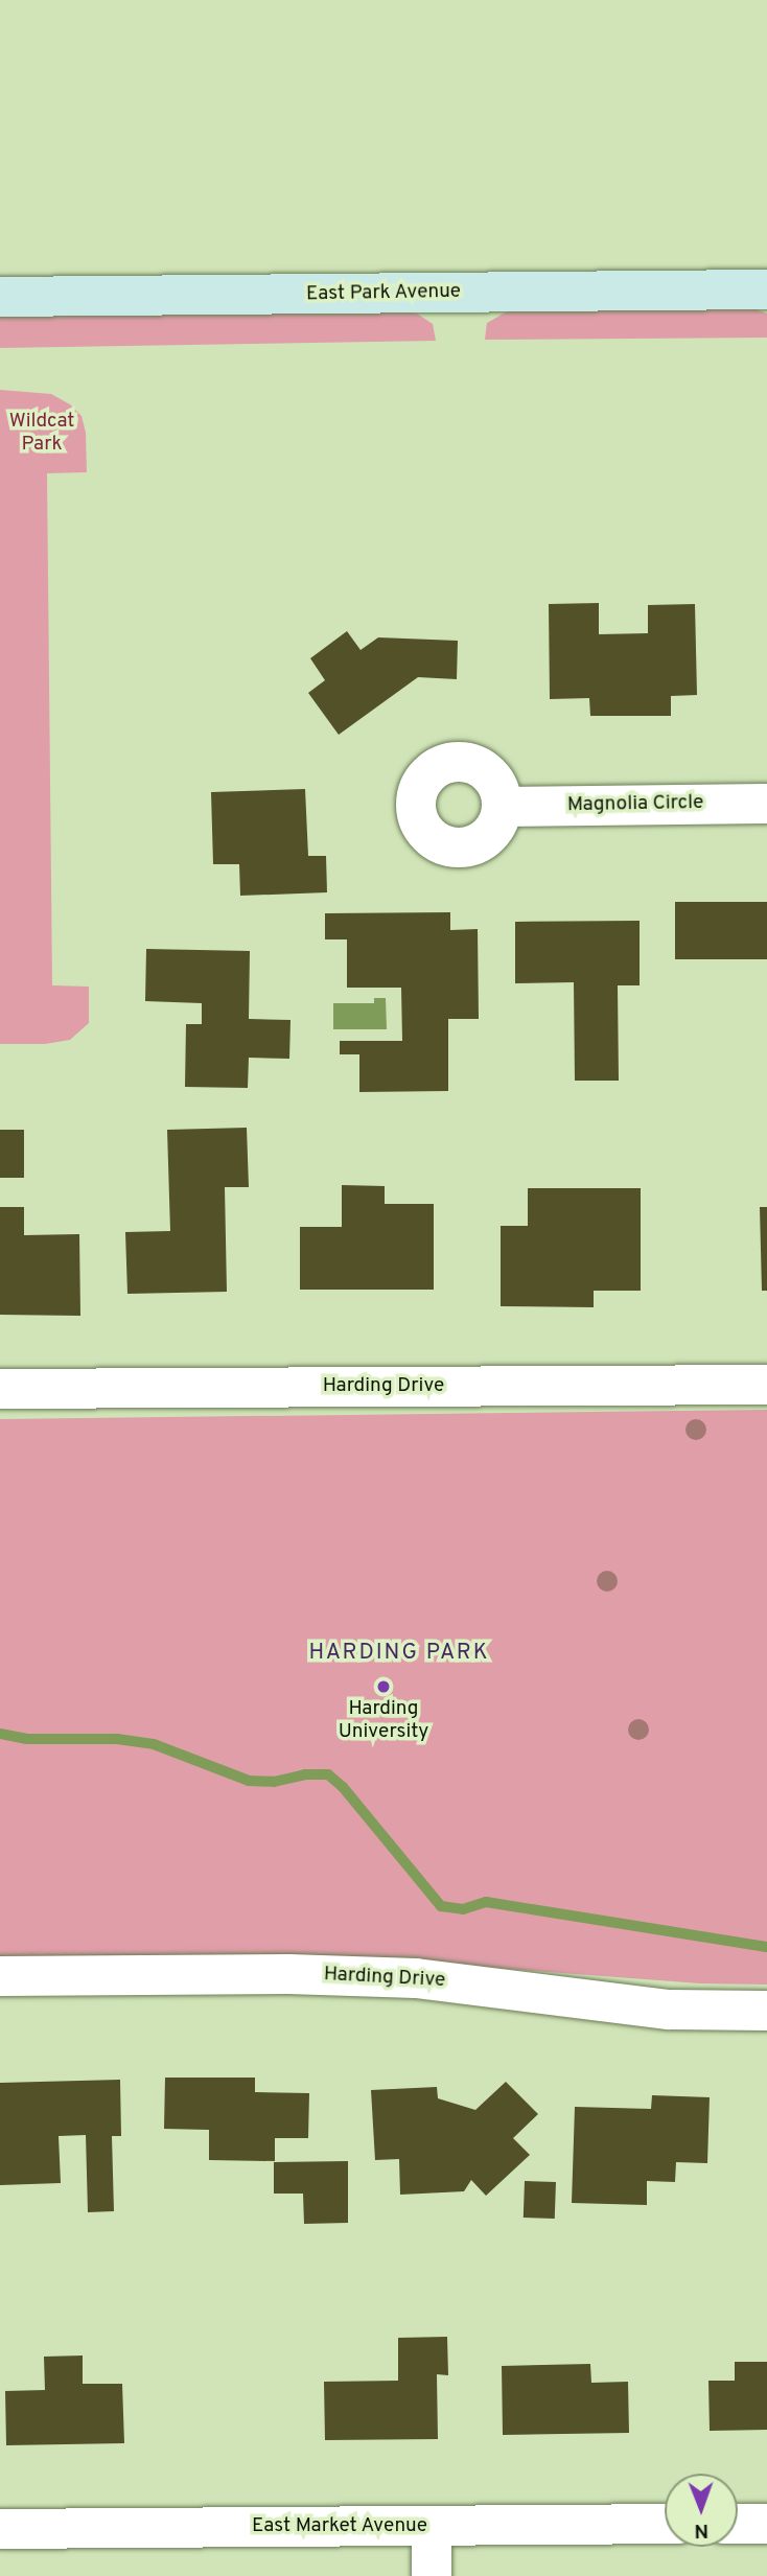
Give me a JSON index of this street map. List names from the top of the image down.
{
  "streets": {
    "street": [
      "East Park Avenue",
      "Magnolia Circle",
      "Harding Drive",
      "East Market Avenue"
    ]
  },
  "districts": ["HARDING PARK"],
  "parks": ["Wildcat Park"],
  "places": ["Harding University"],
  "north": "bottom"
}
